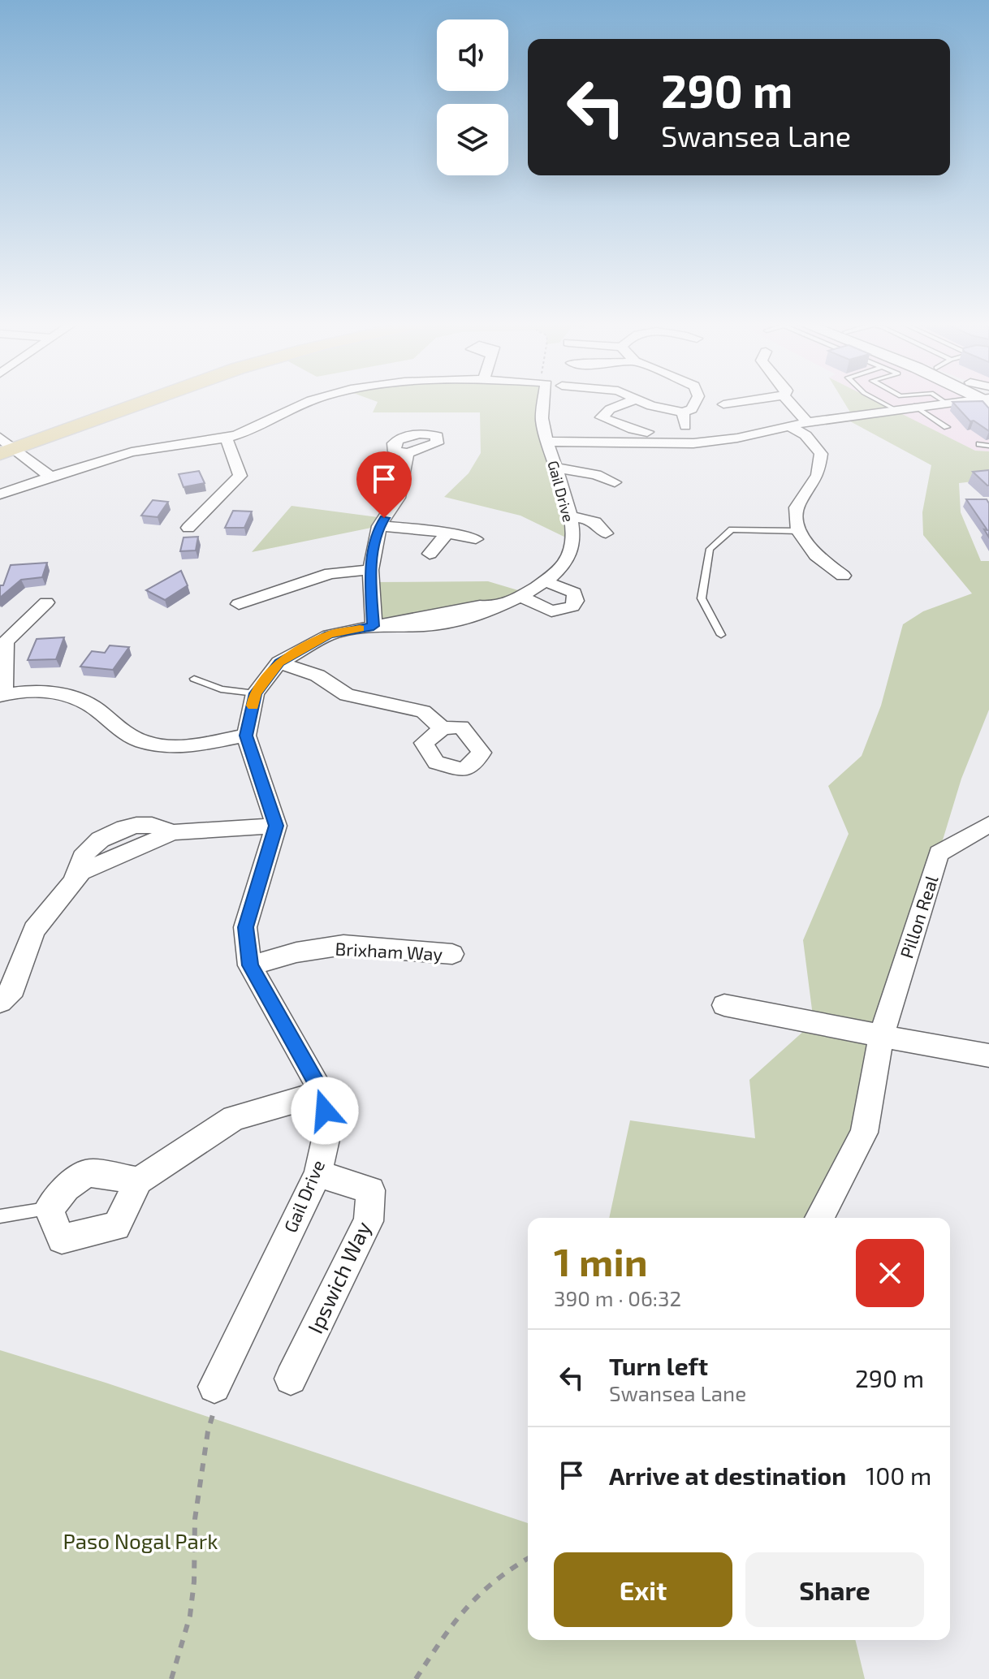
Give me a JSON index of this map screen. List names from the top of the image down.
{
  "streets": {
    "street": [
      "Gail Drive",
      "Pillon Real",
      "Brixham Way",
      "Ipswich Way"
    ]
  },
  "crossings": [
    ["Gail Drive", "Brixham Way"],
    ["Gail Drive", "Ipswich Way"]
  ],
  "parks": ["Paso Nogal Park"],
  "page": {
    "turn": ["290 m", "Swansea Lane"],
    "heading": ["1 min", "390 m · 06:32"],
    "list": [
      {
        "name": "Turn left",
        "note": "Swansea Lane",
        "value": "290 m"
      },
      {
        "name": "Arrive at destination",
        "value": "100 m"
      }
    ],
    "buttons": ["Exit", "Share"]
  }
}
